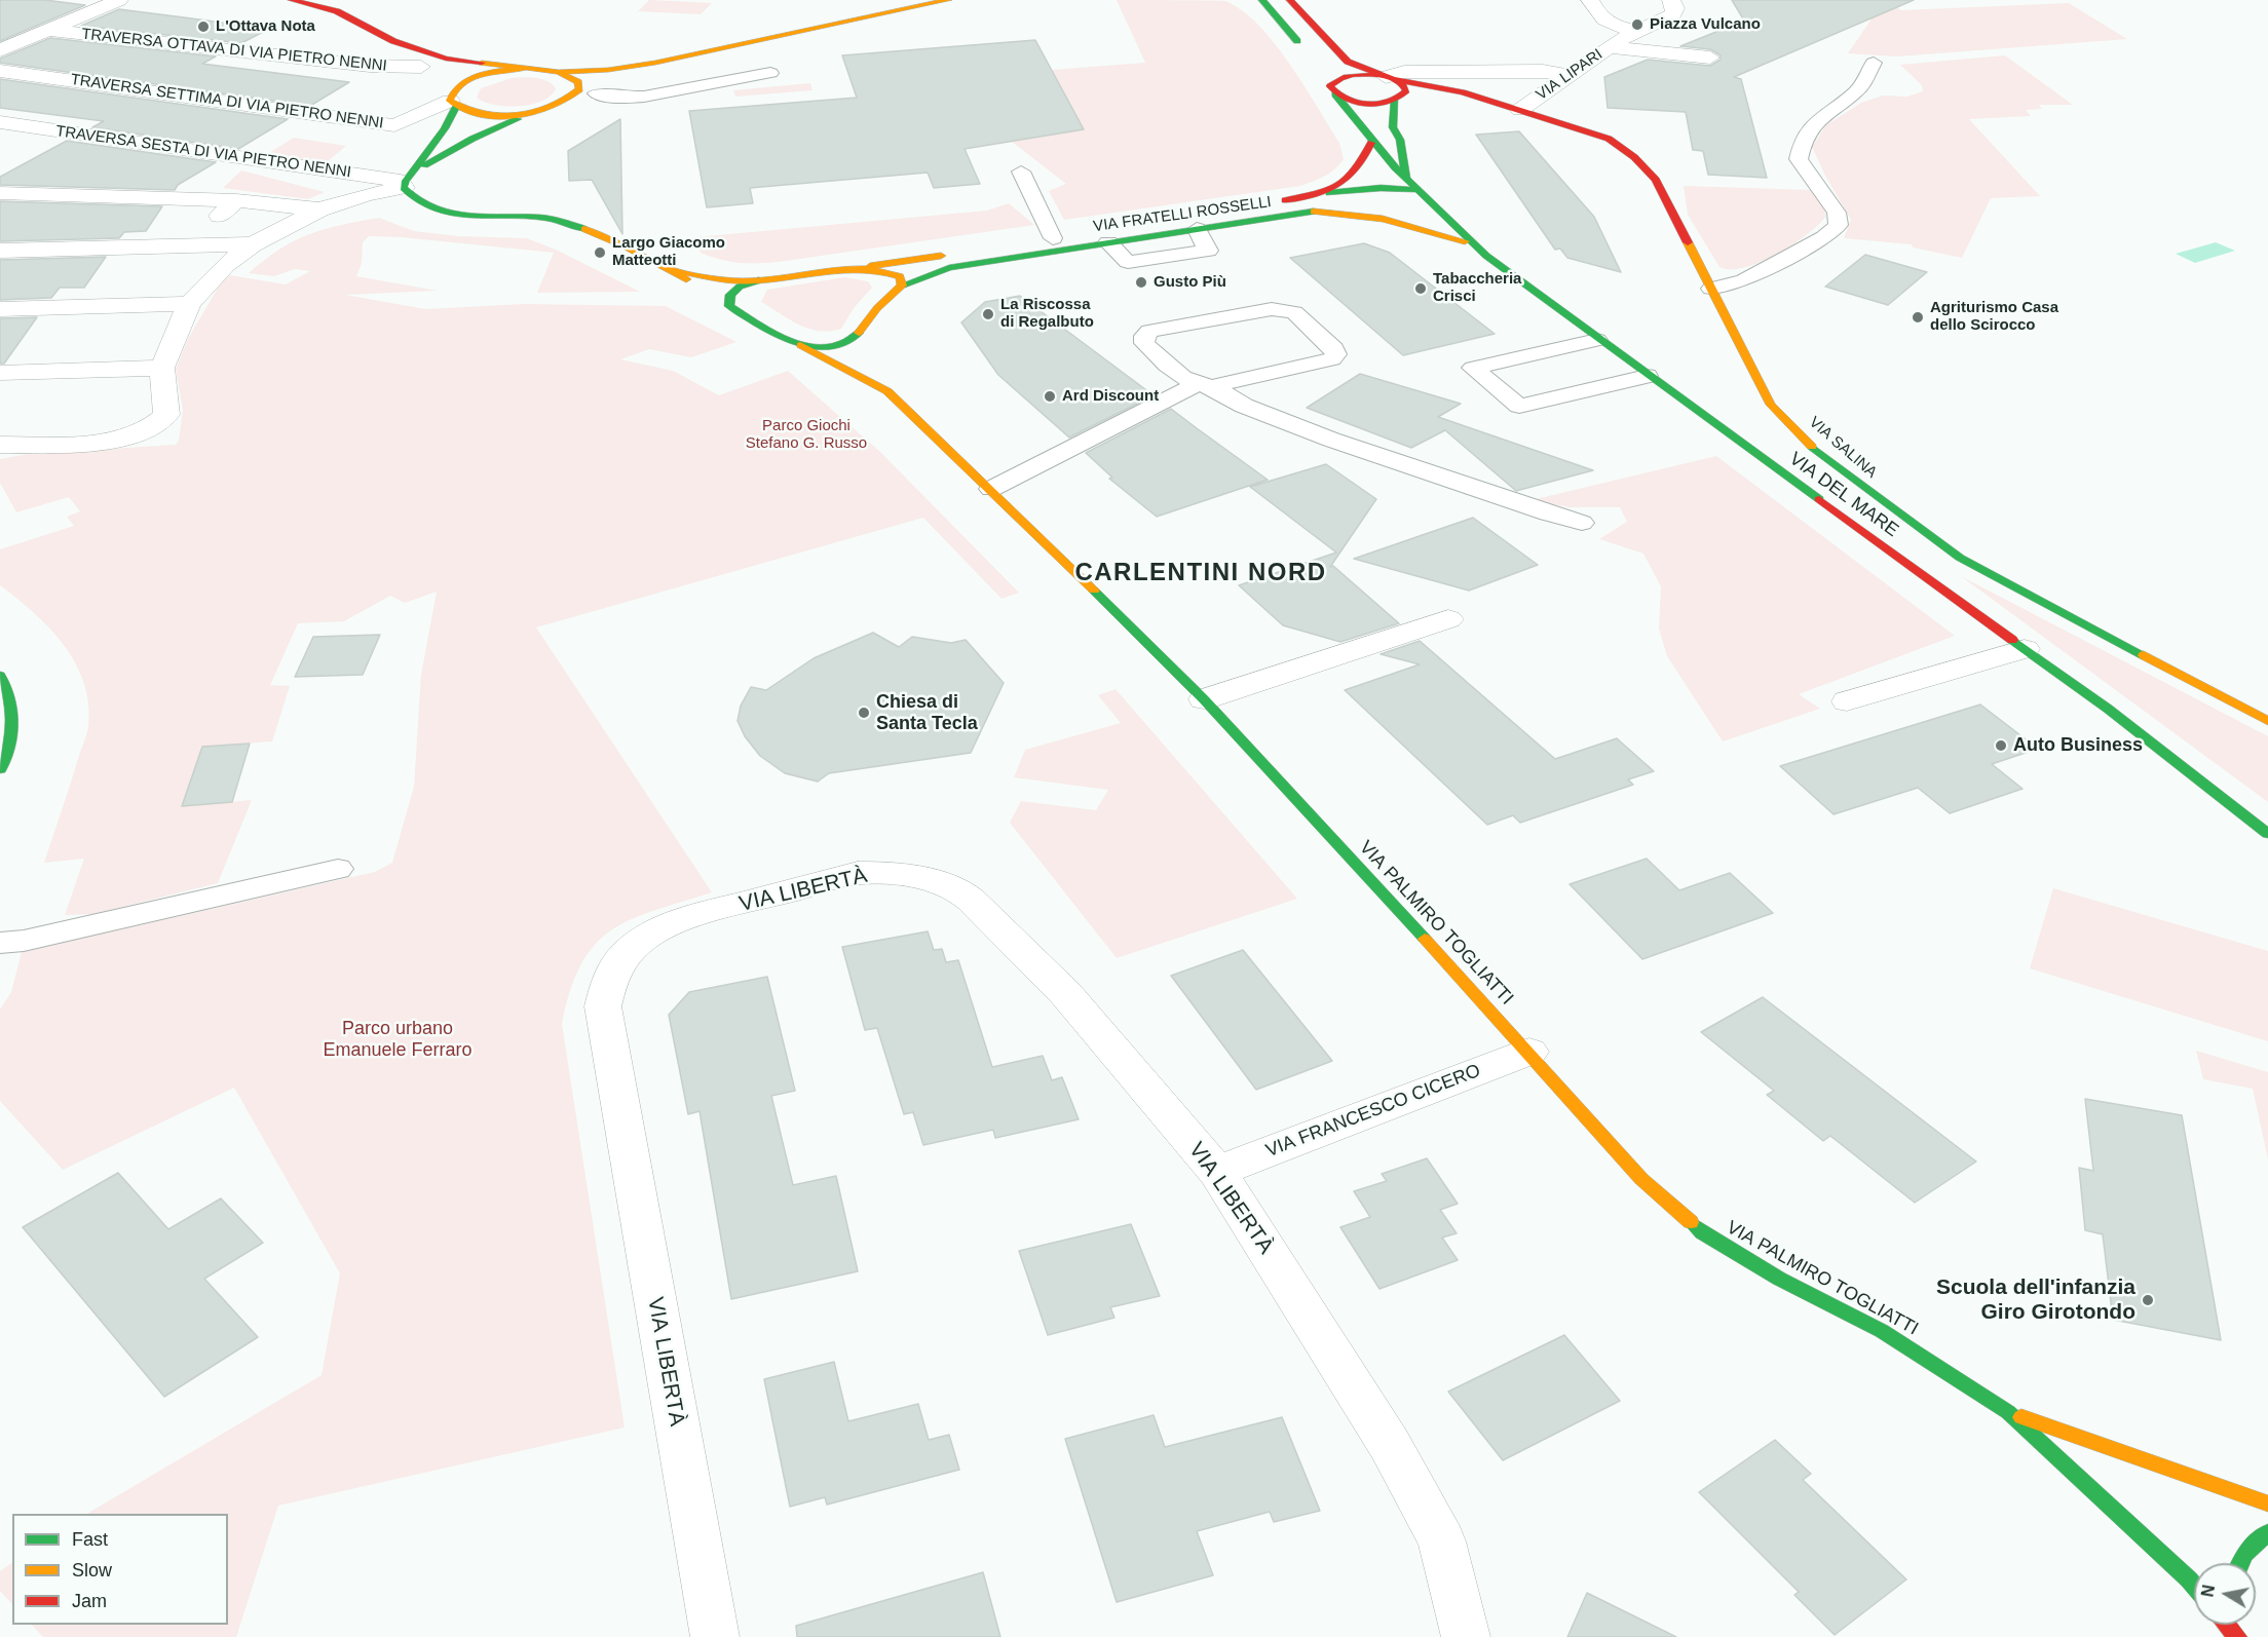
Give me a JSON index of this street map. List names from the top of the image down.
{
  "streets": {
    "street": [
      "TRAVERSA OTTAVA DI VIA PIETRO NENNI",
      "VIA LIPARI",
      "TRAVERSA SETTIMA DI VIA PIETRO NENNI",
      "TRAVERSA SESTA DI VIA PIETRO NENNI",
      "VIA FRATELLI ROSSELLI",
      "VIA SALINA",
      "VIA DEL MARE",
      "VIA LIBERTÀ",
      "VIA PALMIRO TOGLIATTI",
      "VIA FRANCESCO CICERO"
    ]
  },
  "crossings": [
    ["TRAVERSA OTTAVA DI VIA PIETRO NENNI", "TRAVERSA SETTIMA DI VIA PIETRO NENNI"],
    ["VIA LIPARI", "VIA SALINA"],
    ["VIA FRATELLI ROSSELLI", "VIA DEL MARE"],
    ["VIA LIBERTÀ", "VIA FRANCESCO CICERO"],
    ["VIA PALMIRO TOGLIATTI", "VIA FRANCESCO CICERO"]
  ],
  "districts": ["CARLENTINI NORD"],
  "parks": ["Parco Giochi Stefano G. Russo", "Parco urbano Emanuele Ferraro"],
  "places": [
    "Piazza Vulcano",
    "L'Ottava Nota",
    "Largo Giacomo Matteotti",
    "Gusto Più",
    "Tabaccheria Crisci",
    "La Riscossa di Regalbuto",
    "Agriturismo Casa dello Scirocco",
    "Ard Discount",
    "Chiesa di Santa Tecla",
    "Auto Business",
    "Scuola dell'infanzia Giro Girotondo"
  ],
  "legend": ["Fast", "Slow", "Jam"],
  "north": "left"
}
